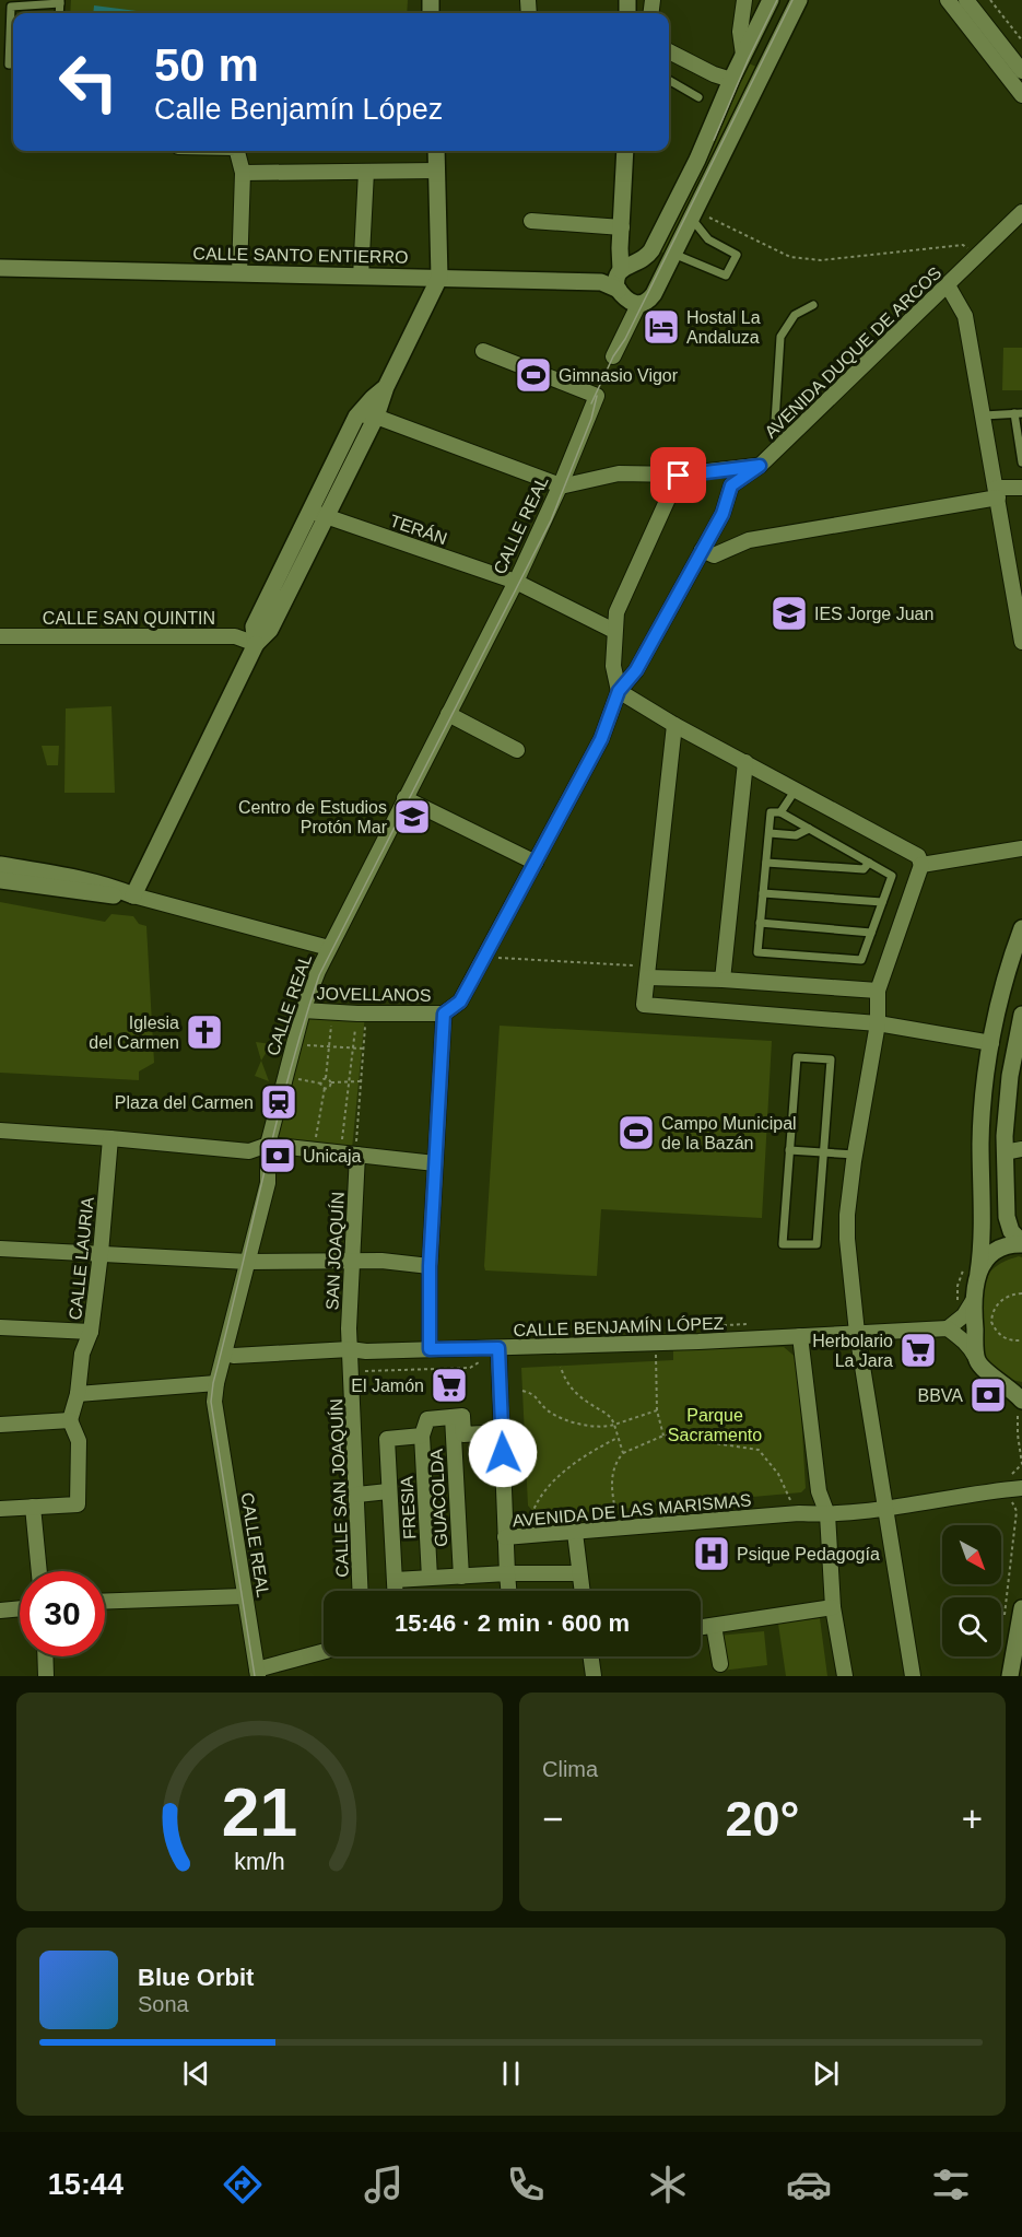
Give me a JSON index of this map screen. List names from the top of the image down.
{
  "streets": {
    "street": [
      "CALLE SANTO ENTIERRO",
      "AVENIDA DUQUE DE ARCOS",
      "CALLE REAL",
      "TERÁN",
      "CALLE SAN QUINTIN",
      "JOVELLANOS",
      "SAN JOAQUÍN",
      "CALLE LAURIA",
      "CALLE BENJAMÍN LÓPEZ",
      "CALLE SAN JOAQUÍN",
      "GUACOLDA",
      "FRESIA",
      "AVENIDA DE LAS MARISMAS"
    ]
  },
  "crossings": [
    ["CALLE REAL", "TERÁN"],
    ["CALLE REAL", "JOVELLANOS"],
    ["CALLE REAL", "CALLE BENJAMÍN LÓPEZ"],
    ["SAN JOAQUÍN", "CALLE BENJAMÍN LÓPEZ"],
    ["SAN JOAQUÍN", "CALLE SAN JOAQUÍN"]
  ],
  "parks": ["Parque Sacramento"],
  "places": {
    "hotel": ["Hostal La Andaluza"],
    "sports": ["Gimnasio Vigor", "Campo Municipal de la Bazán"],
    "school or university": ["IES Jorge Juan", "Centro de Estudios Protón Mar"],
    "church": ["Iglesia del Carmen"],
    "station": ["Plaza del Carmen"],
    "bank": ["Unicaja", "BBVA"],
    "supermarket": ["Herbolario La Jara", "El Jamón"],
    "hospital": ["Psique Pedagogía"]
  },
  "north": "bottom right",
  "page": {
    "turn": ["50 m", "Calle Benjamín López"],
    "limit": "30",
    "trip": "15:46 · 2 min · 600 m",
    "tile": "Clima",
    "heat": ["−", "20°", "+"],
    "song": ["Blue Orbit", "Sona"],
    "tabs": "15:44",
    "gauge": ["21", "km/h"]
  }
}
